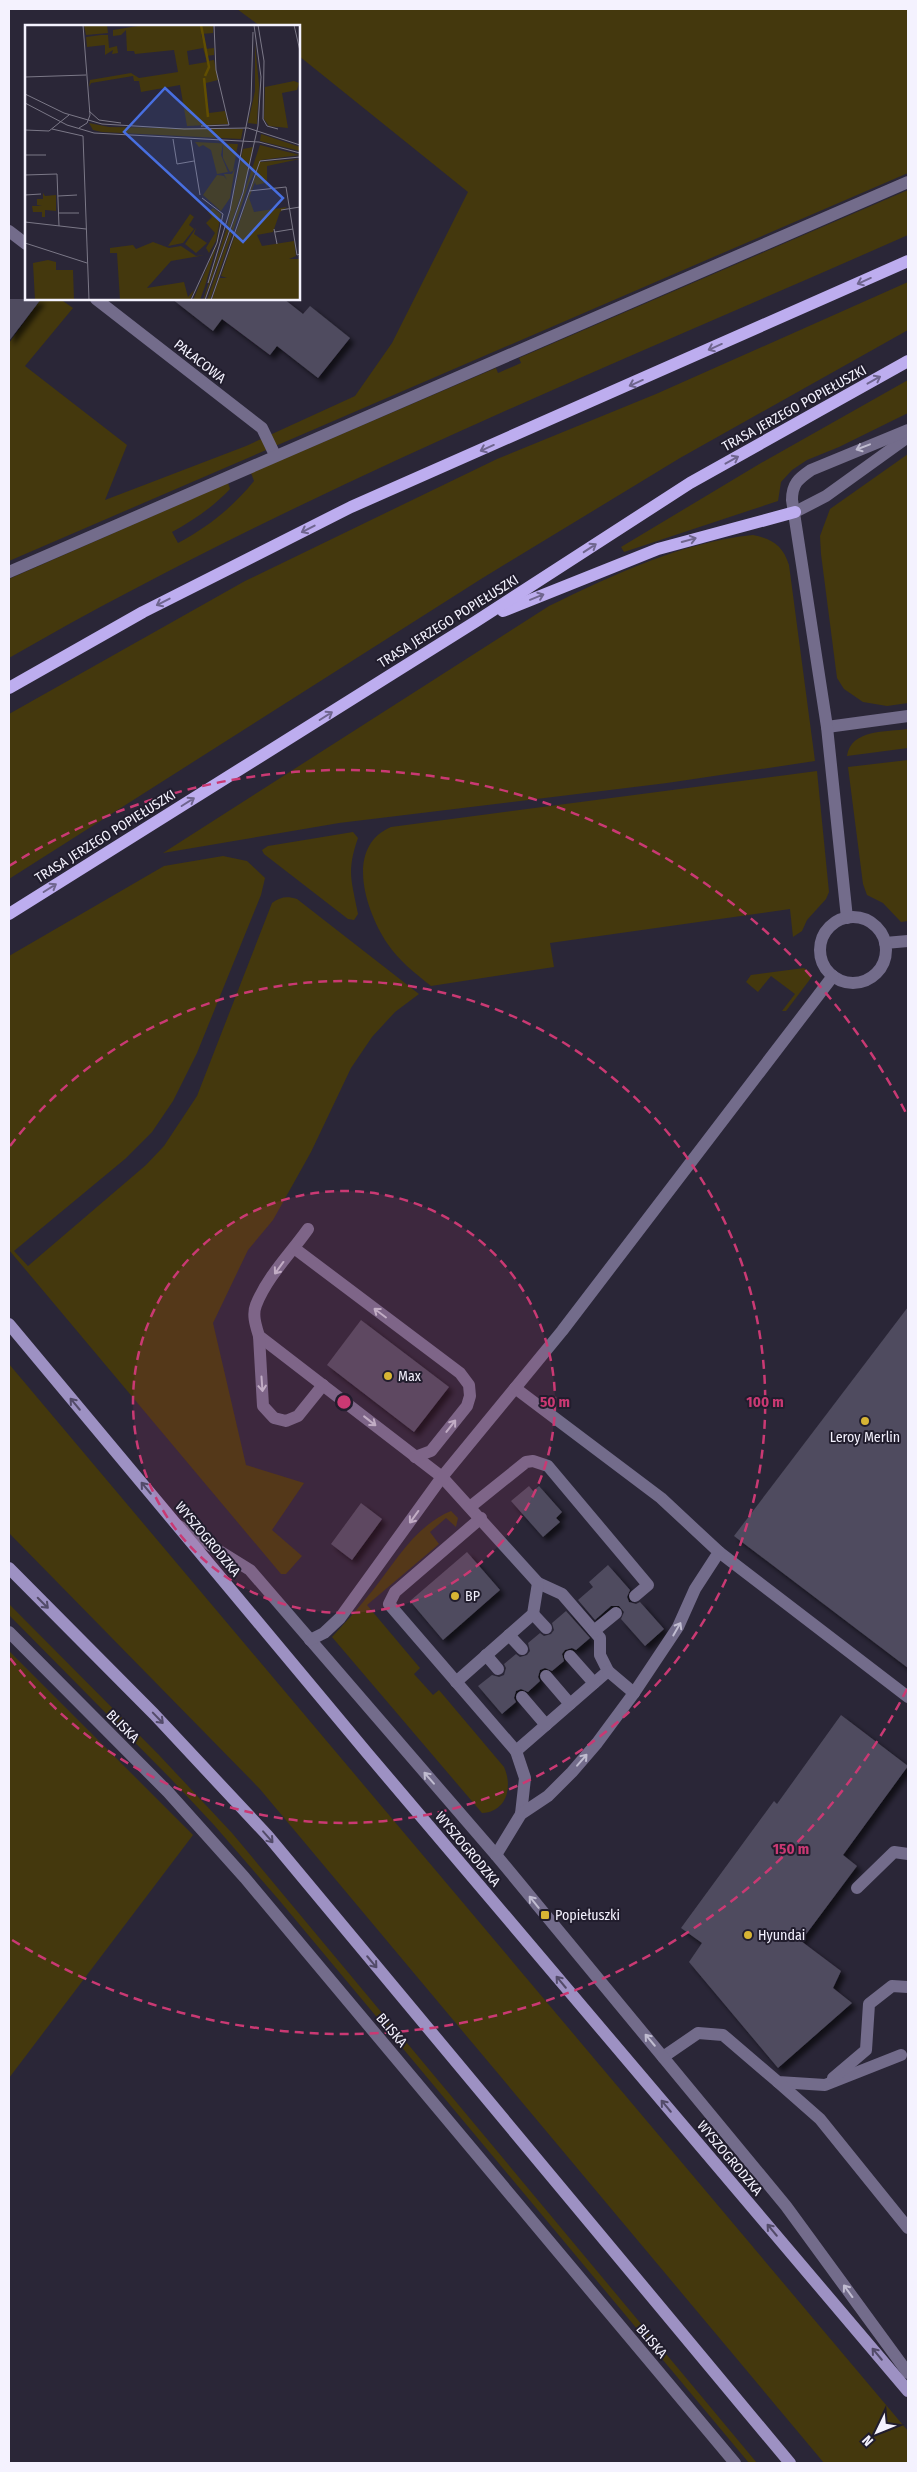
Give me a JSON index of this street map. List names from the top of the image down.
{
  "streets": {
    "main road": ["TRASA JERZEGO POPIEŁUSZKI", "WYSZOGRODZKA"],
    "street": ["PAŁACOWA", "BLISKA"]
  },
  "one_way": ["WYSZOGRODZKA"],
  "places": {
    "other": [
      "Max",
      "Leroy Merlin",
      "BP",
      "Hyundai"
    ],
    "transit": ["Popiełuszki"]
  },
  "north": "bottom left",
  "rings": ["50 m", "100 m", "150 m"]
}
